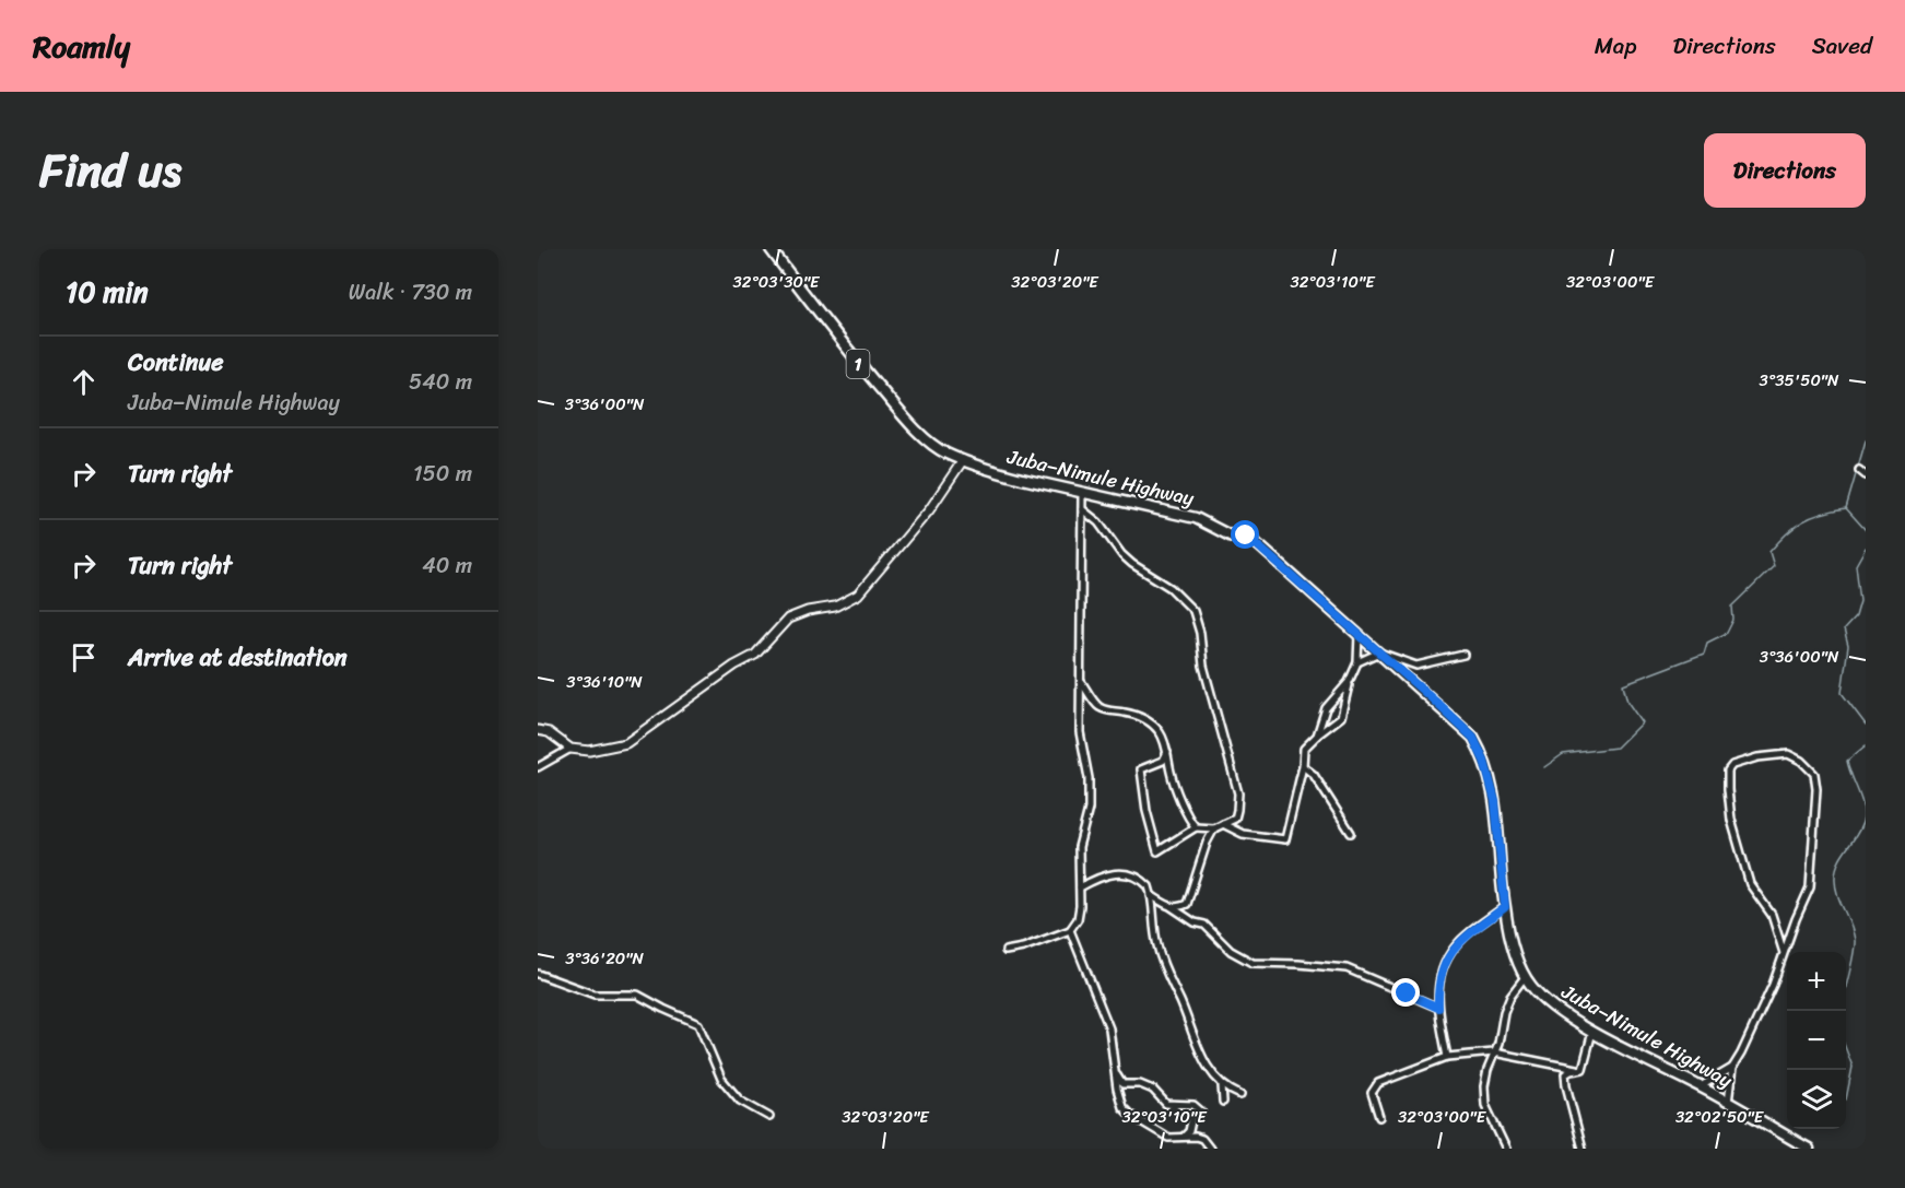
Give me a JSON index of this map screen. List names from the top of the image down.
{
  "streets": {
    "main road": ["1", "Juba–Nimule Highway"]
  },
  "crossings": [
    ["1", "Juba–Nimule Highway"]
  ],
  "page": {
    "header": "Roamly",
    "nav": ["Map", "Directions", "Saved"],
    "title": "Find us",
    "buttons": "Directions",
    "heading": ["10 min", "Walk · 730 m"],
    "list": [
      ["Continue", "Juba–Nimule Highway", "540 m"],
      ["Turn right", "150 m"],
      ["Turn right", "40 m"],
      "Arrive at destination"
    ],
    "map_buttons": ["+", "−"]
  },
  "coordinates": [
    "32°03'30\"E",
    "32°03'20\"E",
    "32°03'10\"E",
    "32°03'00\"E",
    "3°35'50\"N",
    "3°36'00\"N",
    "3°36'10\"N",
    "3°36'20\"N",
    "32°02'50\"E"
  ]
}
